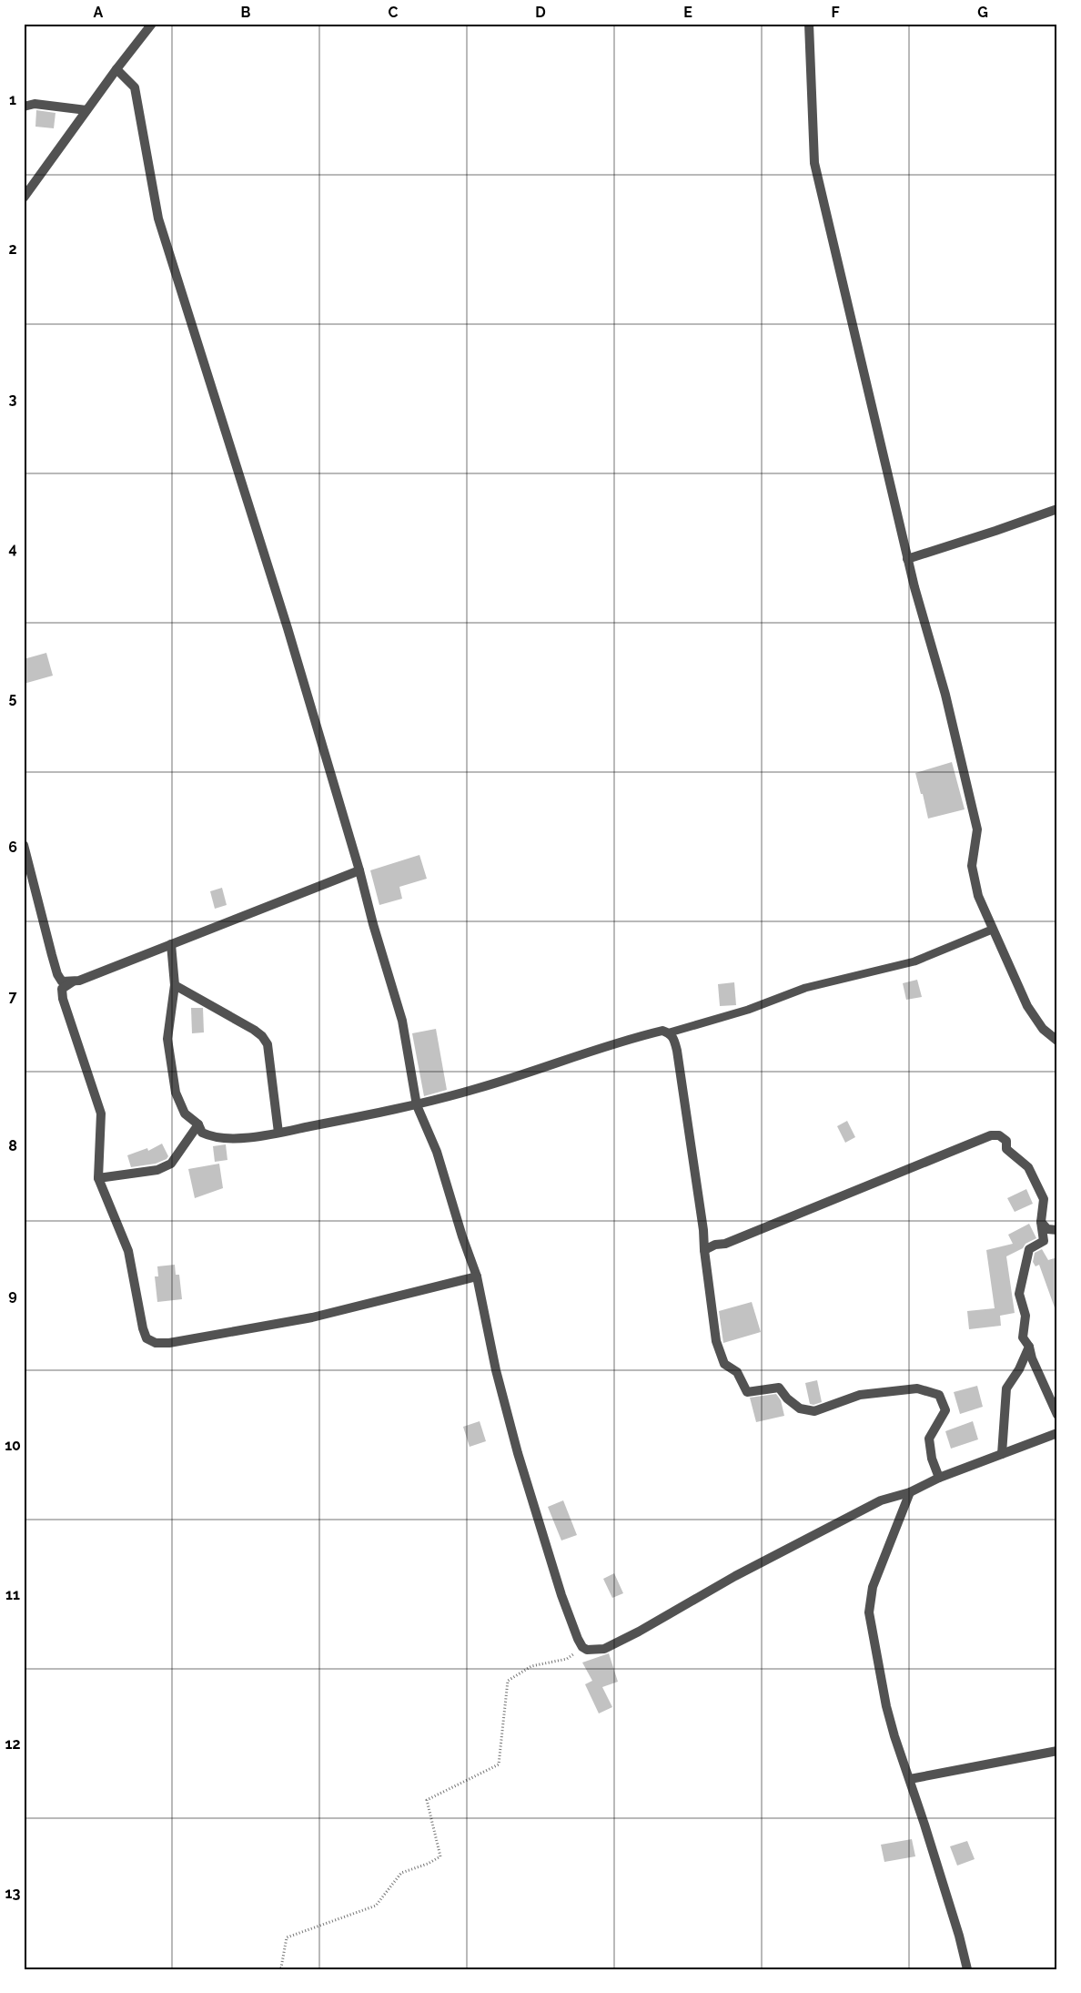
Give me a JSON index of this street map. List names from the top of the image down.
{
  "grid": {
    "columns": [
      "A",
      "B",
      "C",
      "D",
      "E",
      "F",
      "G"
    ],
    "rows": [
      "1",
      "2",
      "3",
      "4",
      "5",
      "6",
      "7",
      "8",
      "9",
      "10",
      "11",
      "12",
      "13"
    ]
  }
}
